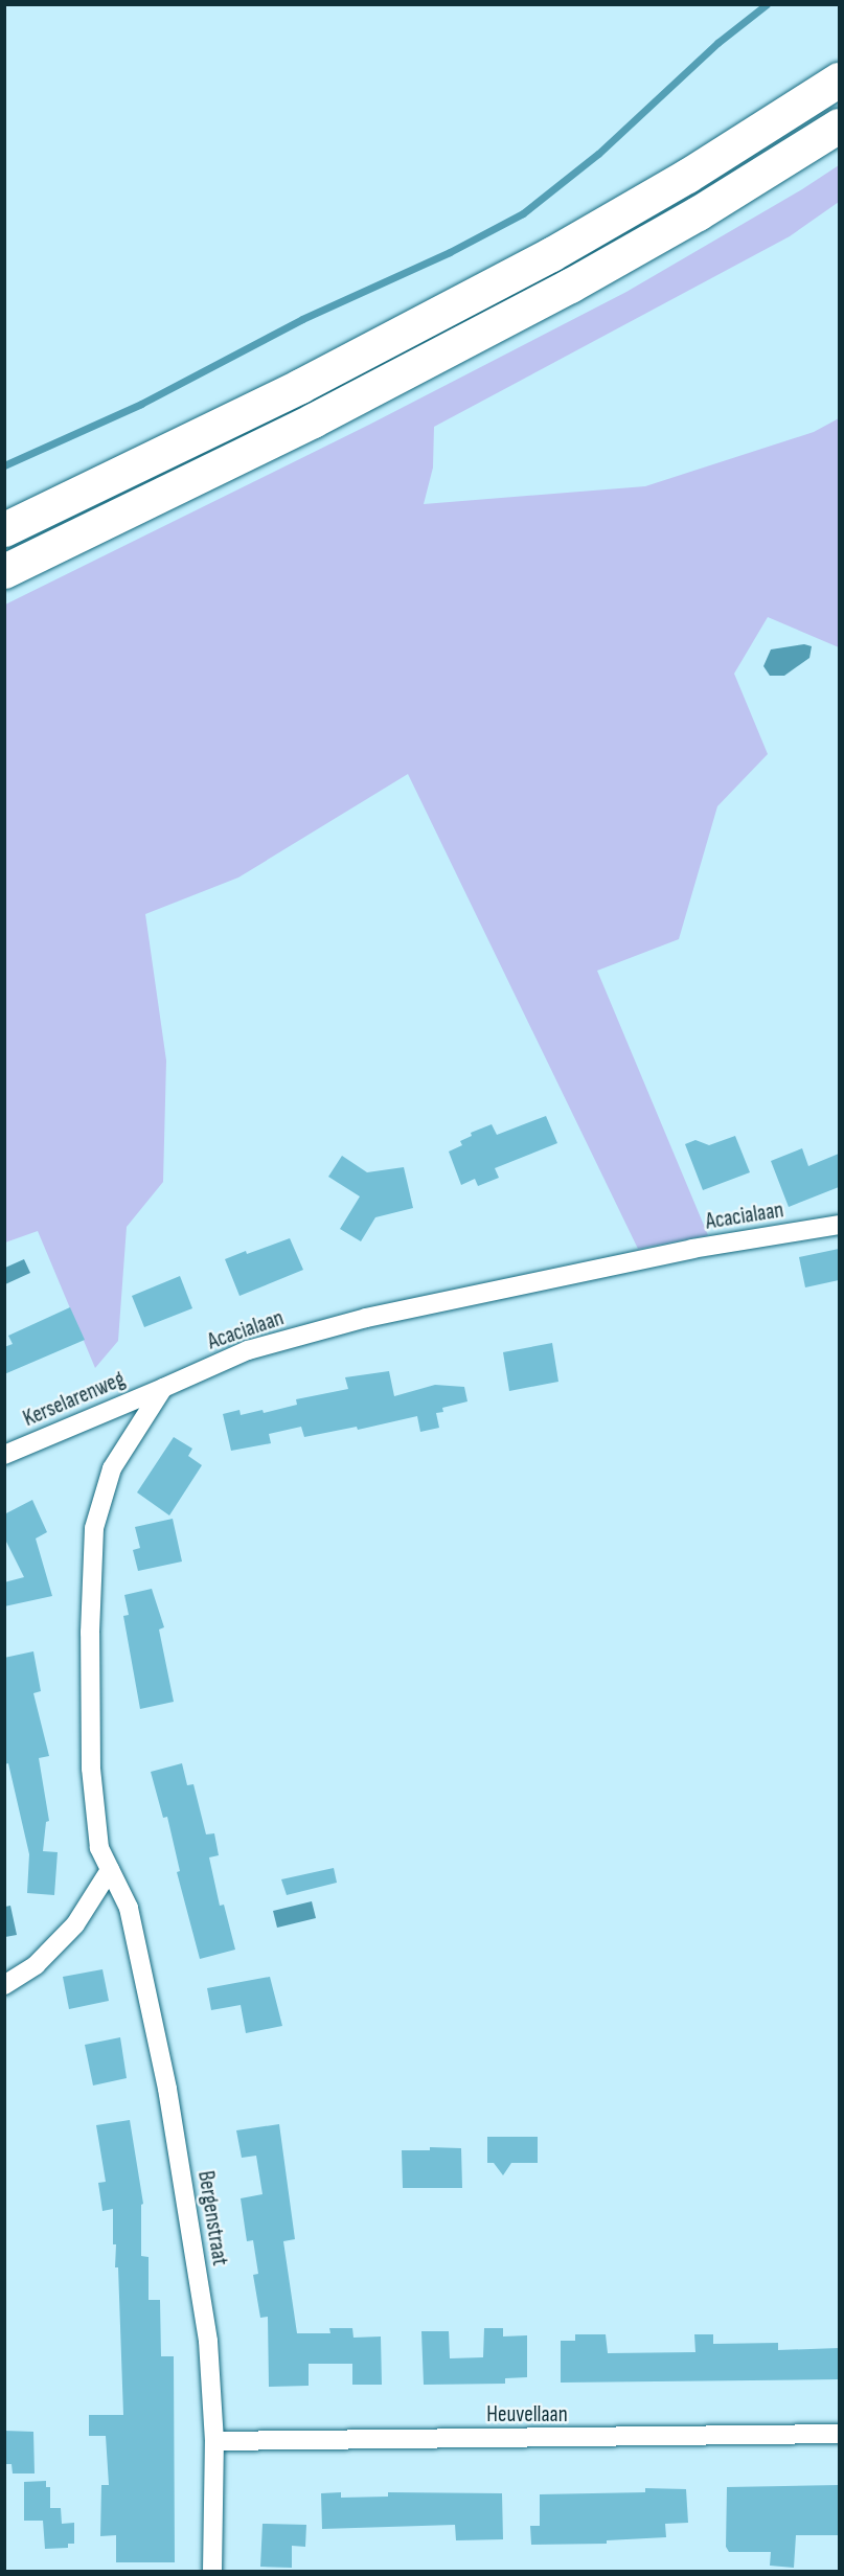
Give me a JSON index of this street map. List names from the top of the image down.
{
  "streets": {
    "street": [
      "Acacialaan",
      "Kerselarenweg",
      "Bergenstraat",
      "Heuvellaan"
    ]
  },
  "crossings": [
    ["Acacialaan", "Kerselarenweg"],
    ["Bergenstraat", "Heuvellaan"]
  ]
}
